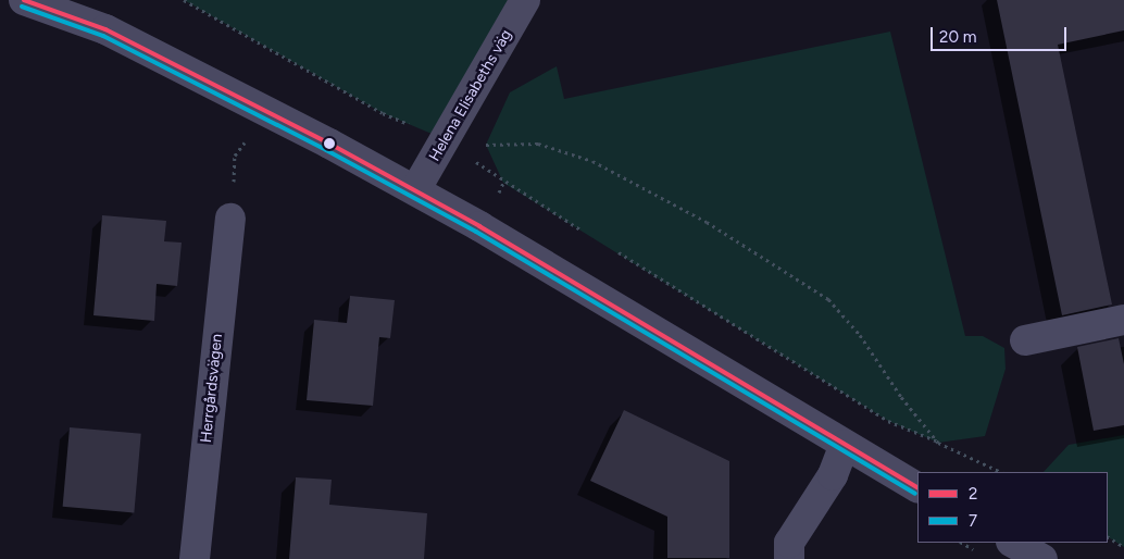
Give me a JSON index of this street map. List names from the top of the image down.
{
  "streets": {
    "street": ["Helena Elisabeths väg", "Herrgårdsvägen"]
  },
  "lines": ["transit line 2", "transit line 7"],
  "legend": ["2", "7"],
  "scale_bar": "20 m"
}
